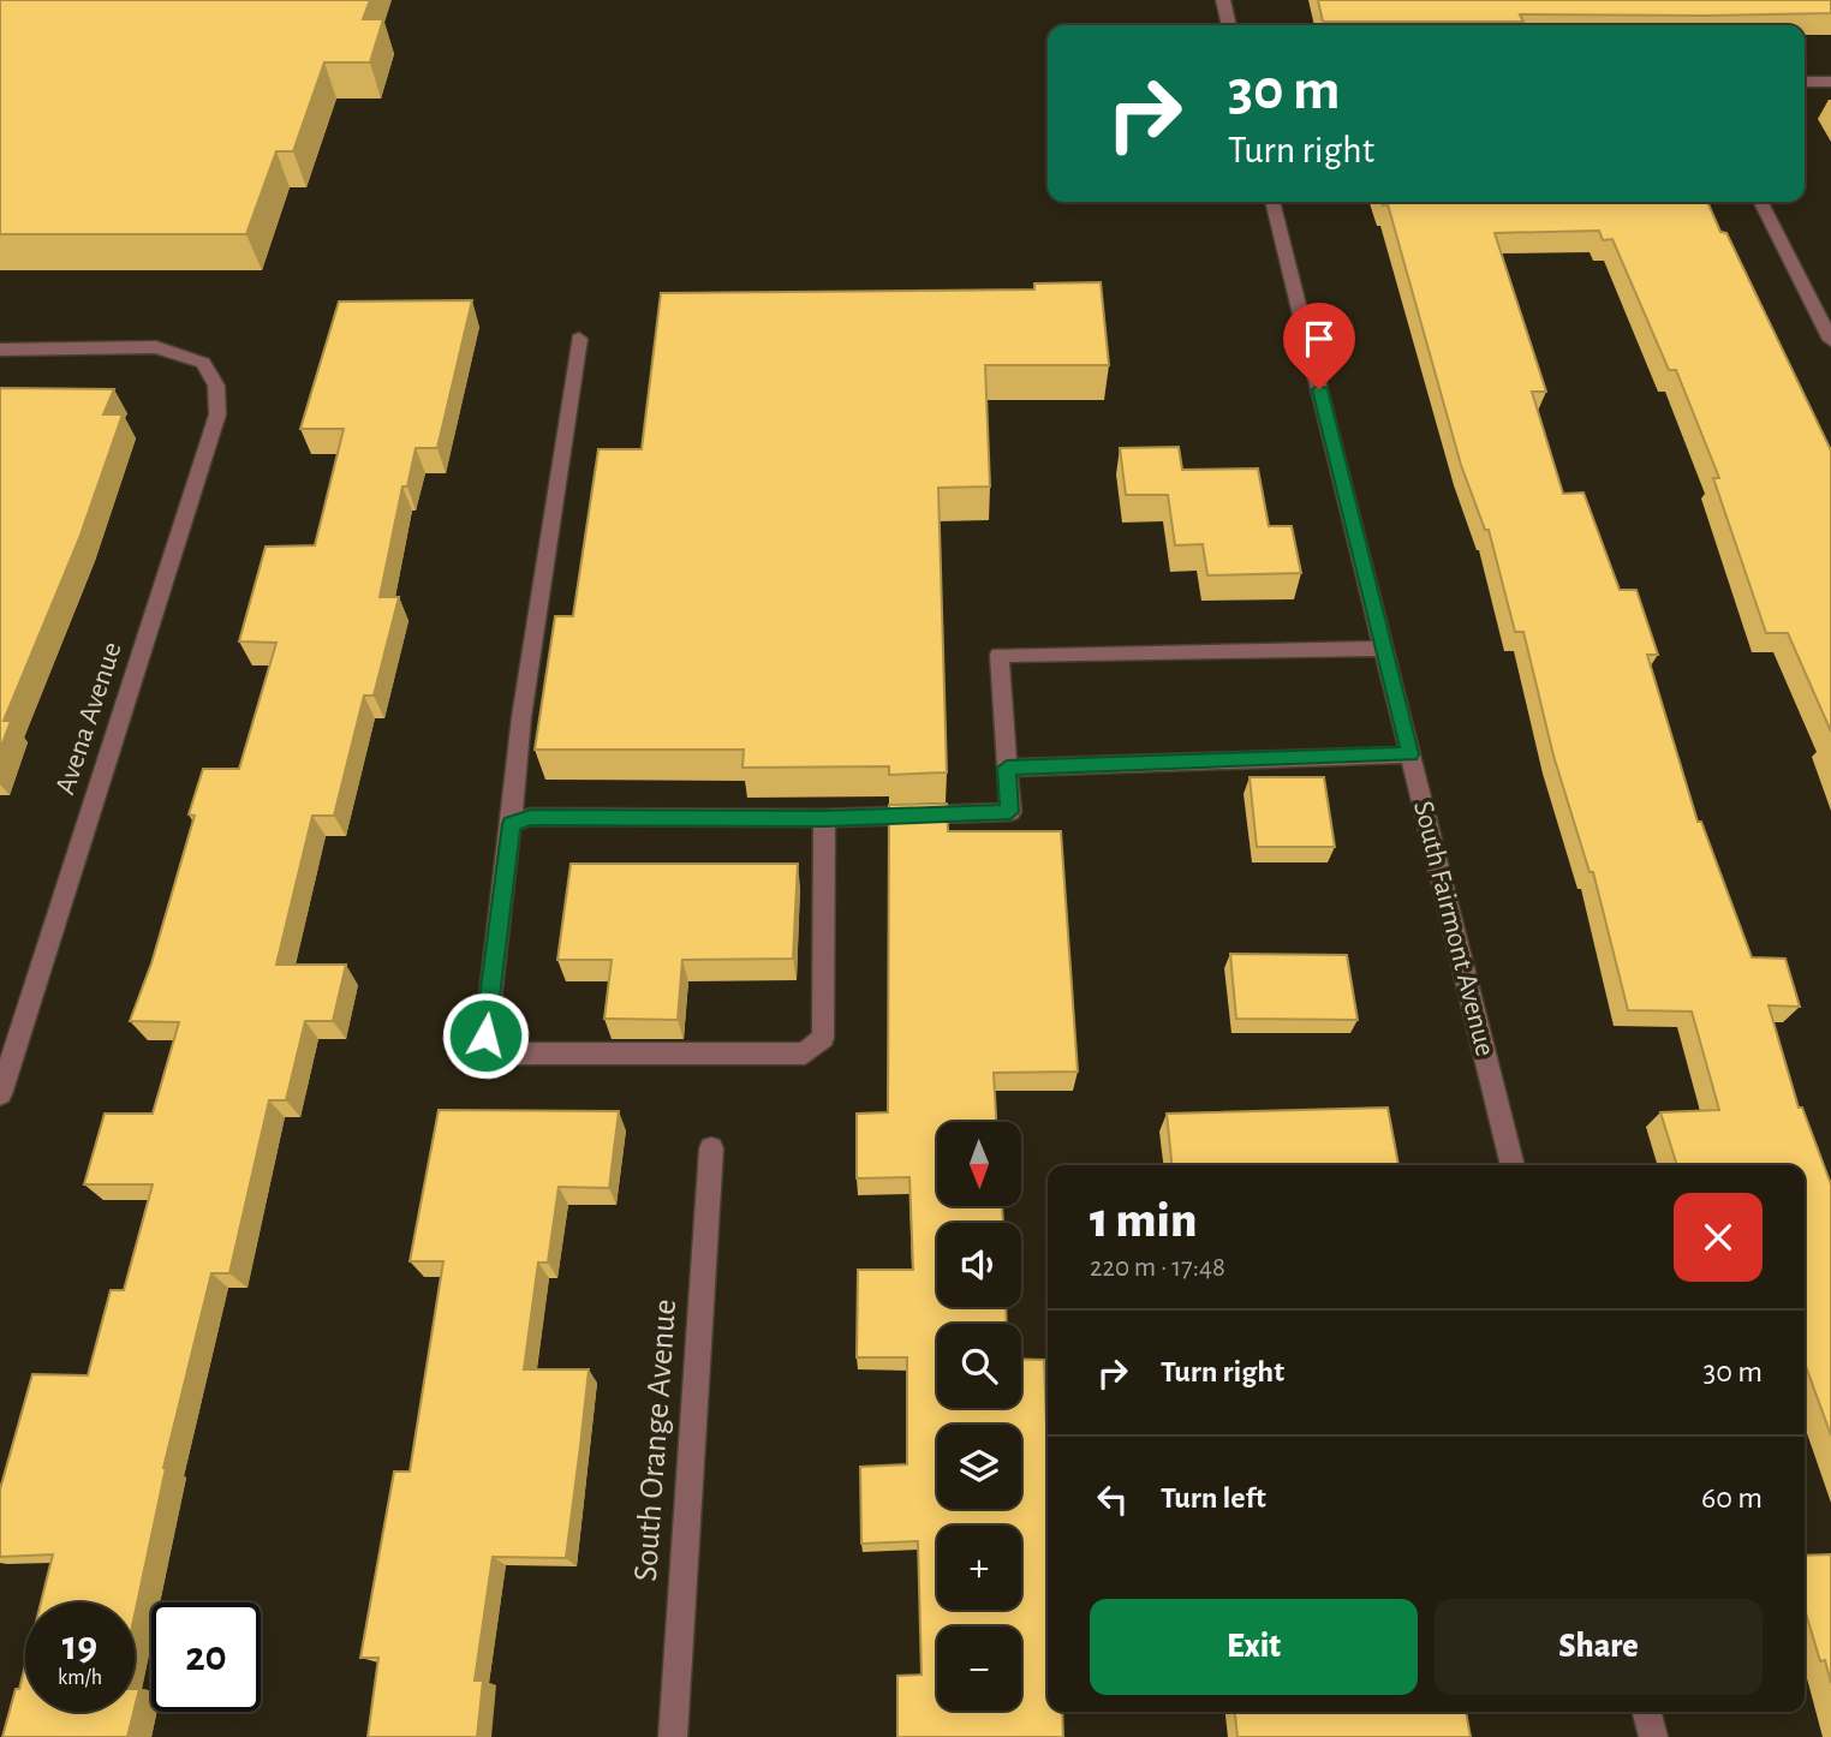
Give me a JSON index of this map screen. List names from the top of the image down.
{
  "streets": {
    "street": ["Avena Avenue", "South Fairmont Avenue", "South Orange Avenue"]
  },
  "north": "bottom",
  "page": {
    "turn": ["30 m", "Turn right"],
    "map_buttons": ["+", "−"],
    "heading": ["1 min", "220 m · 17:48"],
    "list": [
      {
        "name": "Turn right",
        "value": "30 m"
      },
      {
        "name": "Turn left",
        "value": "60 m"
      }
    ],
    "buttons": ["Exit", "Share"],
    "speed": "19 km/h",
    "limit": "20"
  }
}
